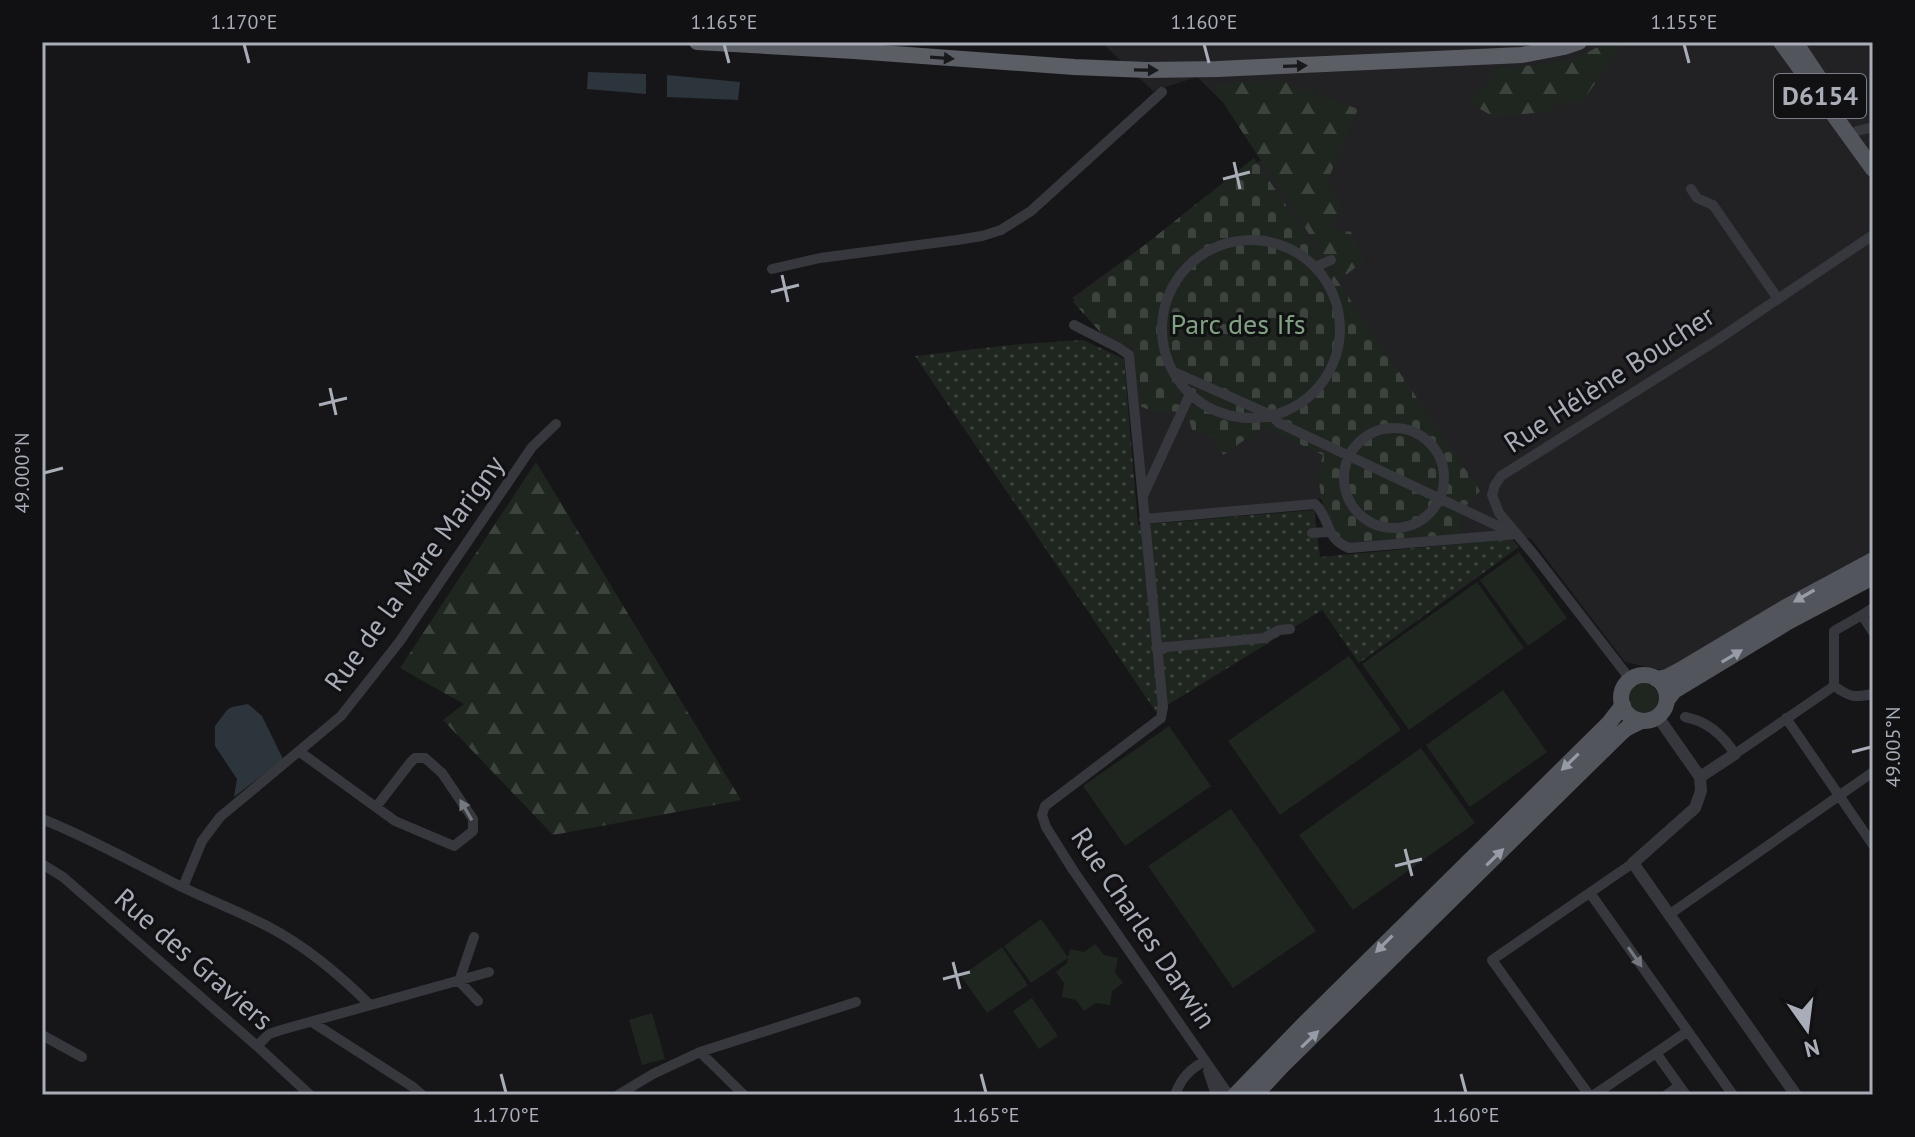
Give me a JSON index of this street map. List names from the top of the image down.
{
  "streets": {
    "main road": ["D6154"],
    "street": [
      "Rue Hélène Boucher",
      "Rue de la Mare Marigny",
      "Rue Charles Darwin",
      "Rue des Graviers"
    ]
  },
  "parks": ["Parc des Ifs"],
  "north": "bottom",
  "coordinates": [
    "1.170°E",
    "1.165°E",
    "1.160°E",
    "1.155°E",
    "49.000°N",
    "49.005°N"
  ]
}
